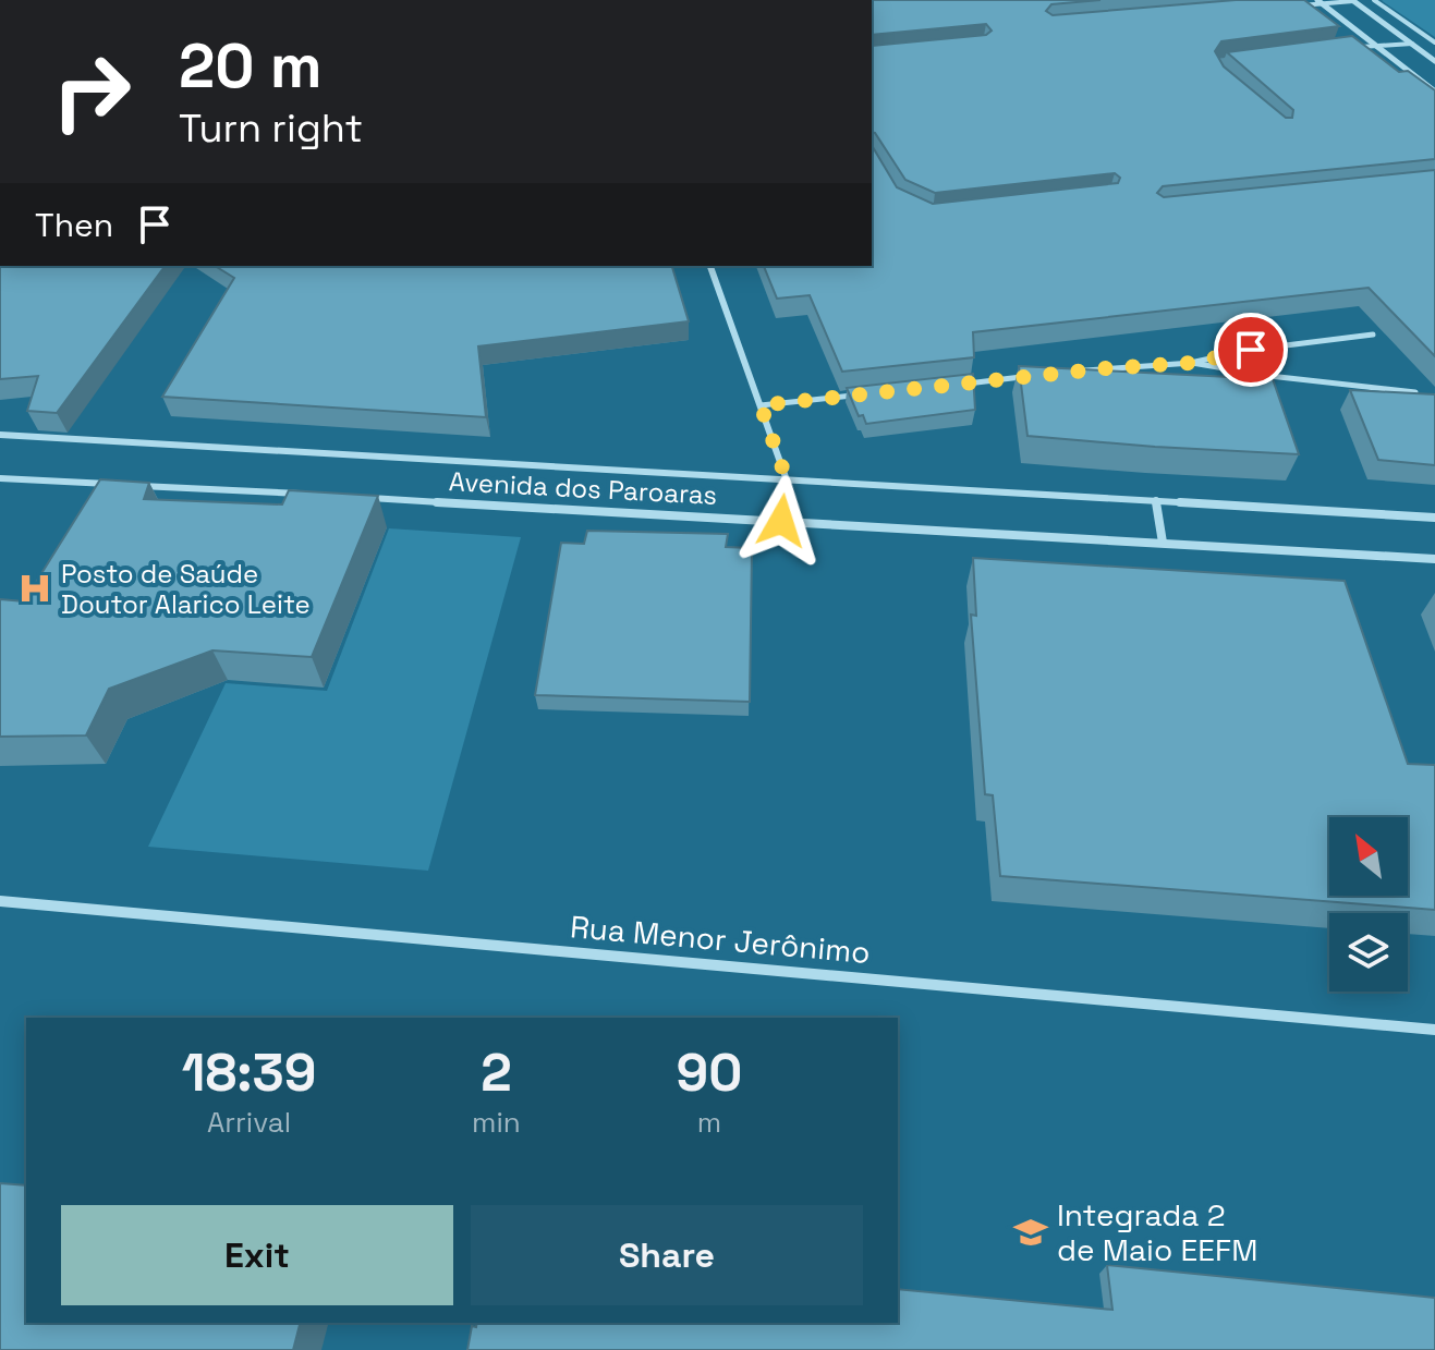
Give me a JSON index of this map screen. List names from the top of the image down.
{
  "streets": {
    "street": ["Avenida dos Paroaras", "Rua Menor Jerônimo"]
  },
  "places": {
    "hospital": ["Posto de Saúde Doutor Alarico Leite"],
    "school or university": ["Integrada 2 de Maio EEFM"]
  },
  "north": "top left",
  "page": {
    "turn": ["20 m", "Turn right"],
    "then": "Then",
    "eta": [
      "18:39",
      "Arrival",
      "2",
      "min",
      "90",
      "m"
    ],
    "buttons": ["Exit", "Share"]
  }
}
